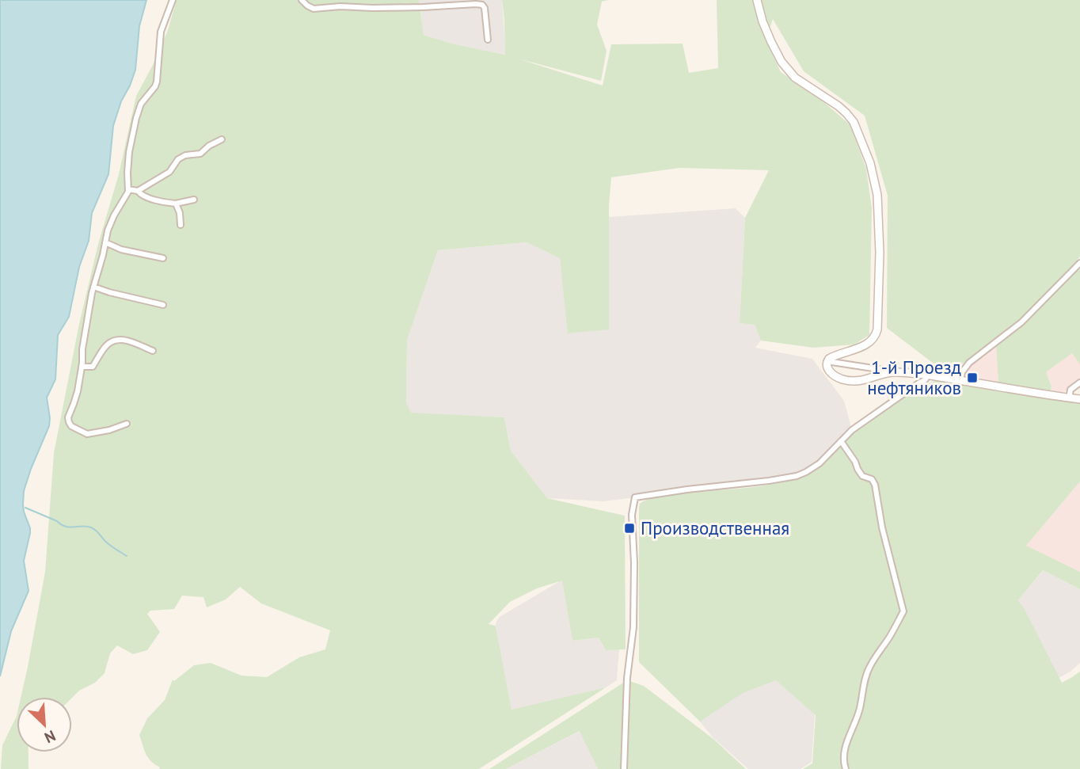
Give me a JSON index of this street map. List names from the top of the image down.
{
  "places": {
    "transit": ["1-й Проезд нефтяников", "Производственная"]
  },
  "north": "bottom right"
}
